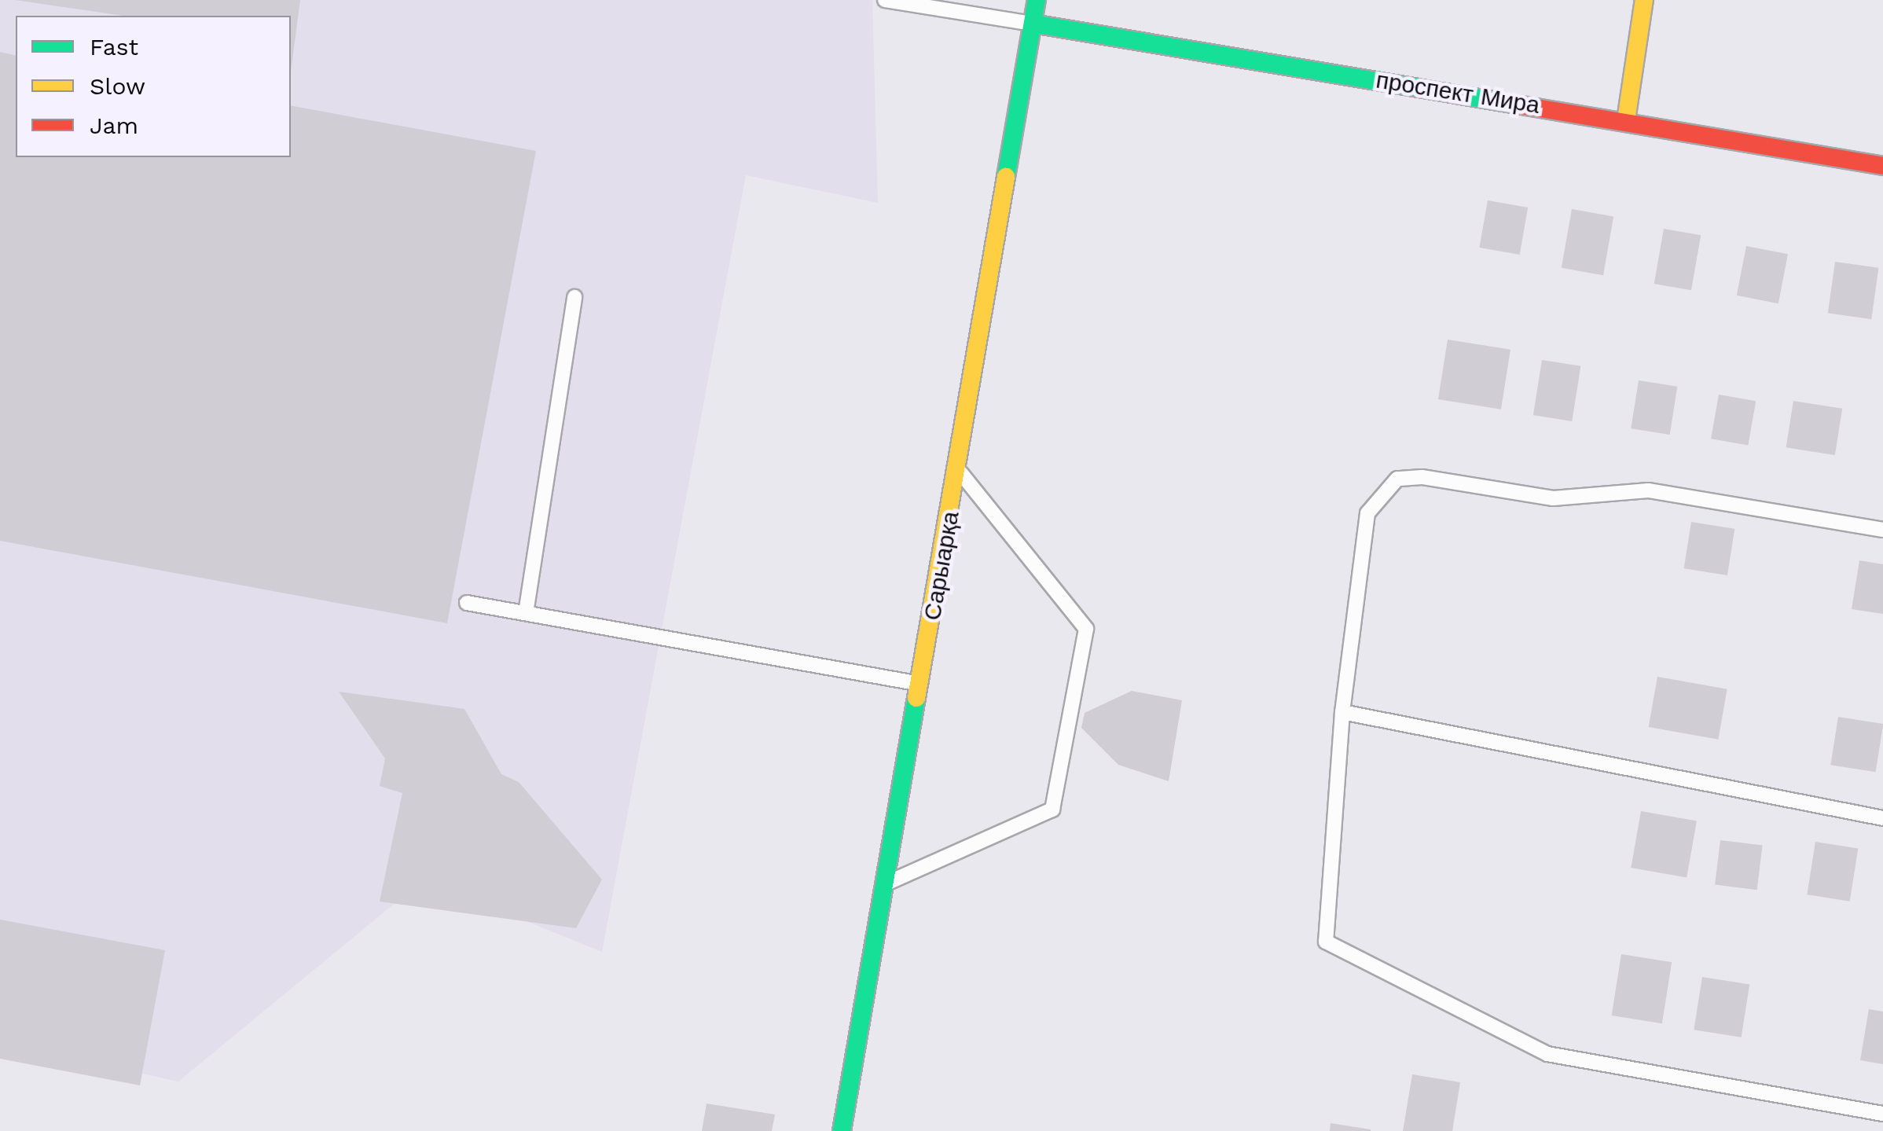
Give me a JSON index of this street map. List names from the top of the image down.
{
  "streets": {
    "main road": ["проспект Мира", "Сарыарқа"]
  },
  "crossings": [
    ["проспект Мира", "Сарыарқа"]
  ],
  "legend": ["Fast", "Slow", "Jam"]
}
